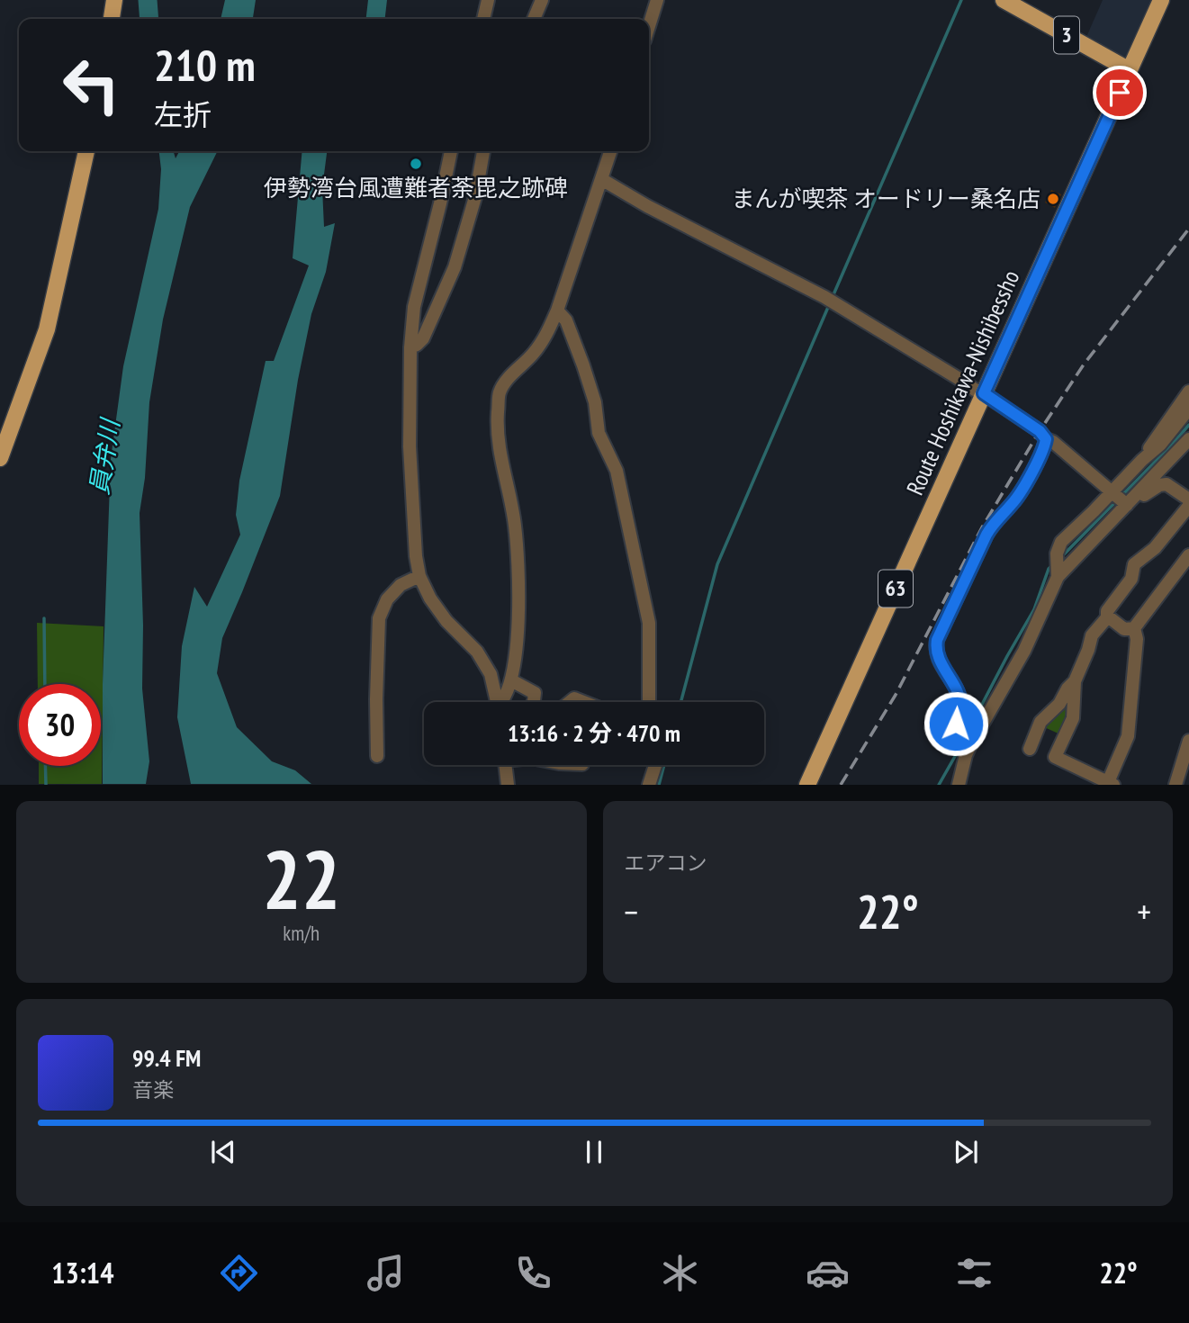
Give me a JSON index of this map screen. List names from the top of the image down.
{
  "streets": {
    "main road": ["3", "Route Hoshikawa-Nishibessho", "63"]
  },
  "crossings": [
    ["3", "Route Hoshikawa-Nishibessho"]
  ],
  "water": ["員弁川"],
  "places": ["伊勢湾台風遭難者荼毘之跡碑", "まんが喫茶 オードリー桑名店"],
  "page": {
    "turn": ["210 m", "左折"],
    "limit": "30",
    "trip": "13:16 · 2 分 · 470 m",
    "tile": [
      ["22", "km/h"],
      "エアコン"
    ],
    "heat": ["−", "22°", "+"],
    "song": ["99.4 FM", "音楽"],
    "tabs": ["13:14", "22°"]
  }
}
